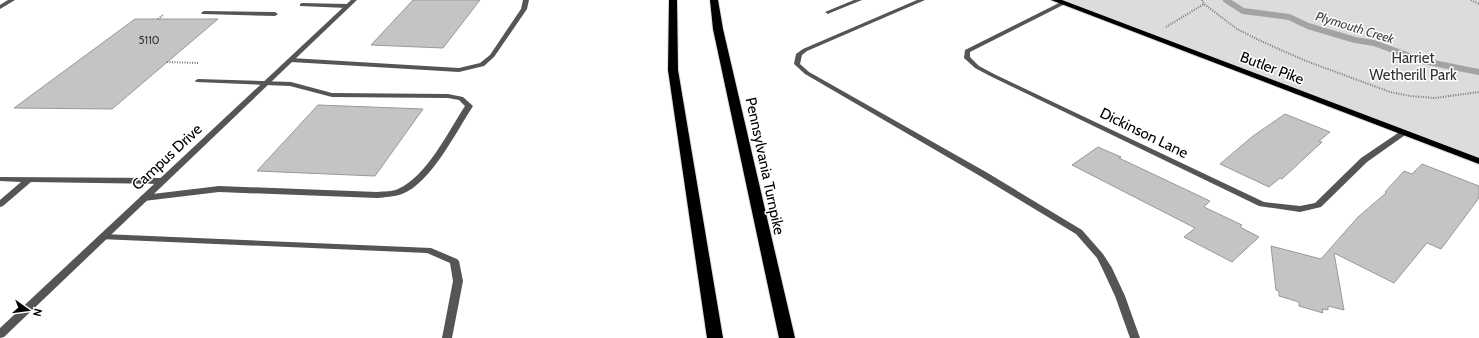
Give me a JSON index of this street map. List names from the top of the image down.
{
  "streets": {
    "highway": ["Pennsylvania Turnpike"],
    "main road": ["Butler Pike"],
    "street": ["Dickinson Lane", "Campus Drive"]
  },
  "crossings": [
    ["Butler Pike", "Dickinson Lane"]
  ],
  "water": ["Plymouth Creek"],
  "parks": ["Harriet Wetherill Park"],
  "house_numbers": ["5110"],
  "north": "right"
}
